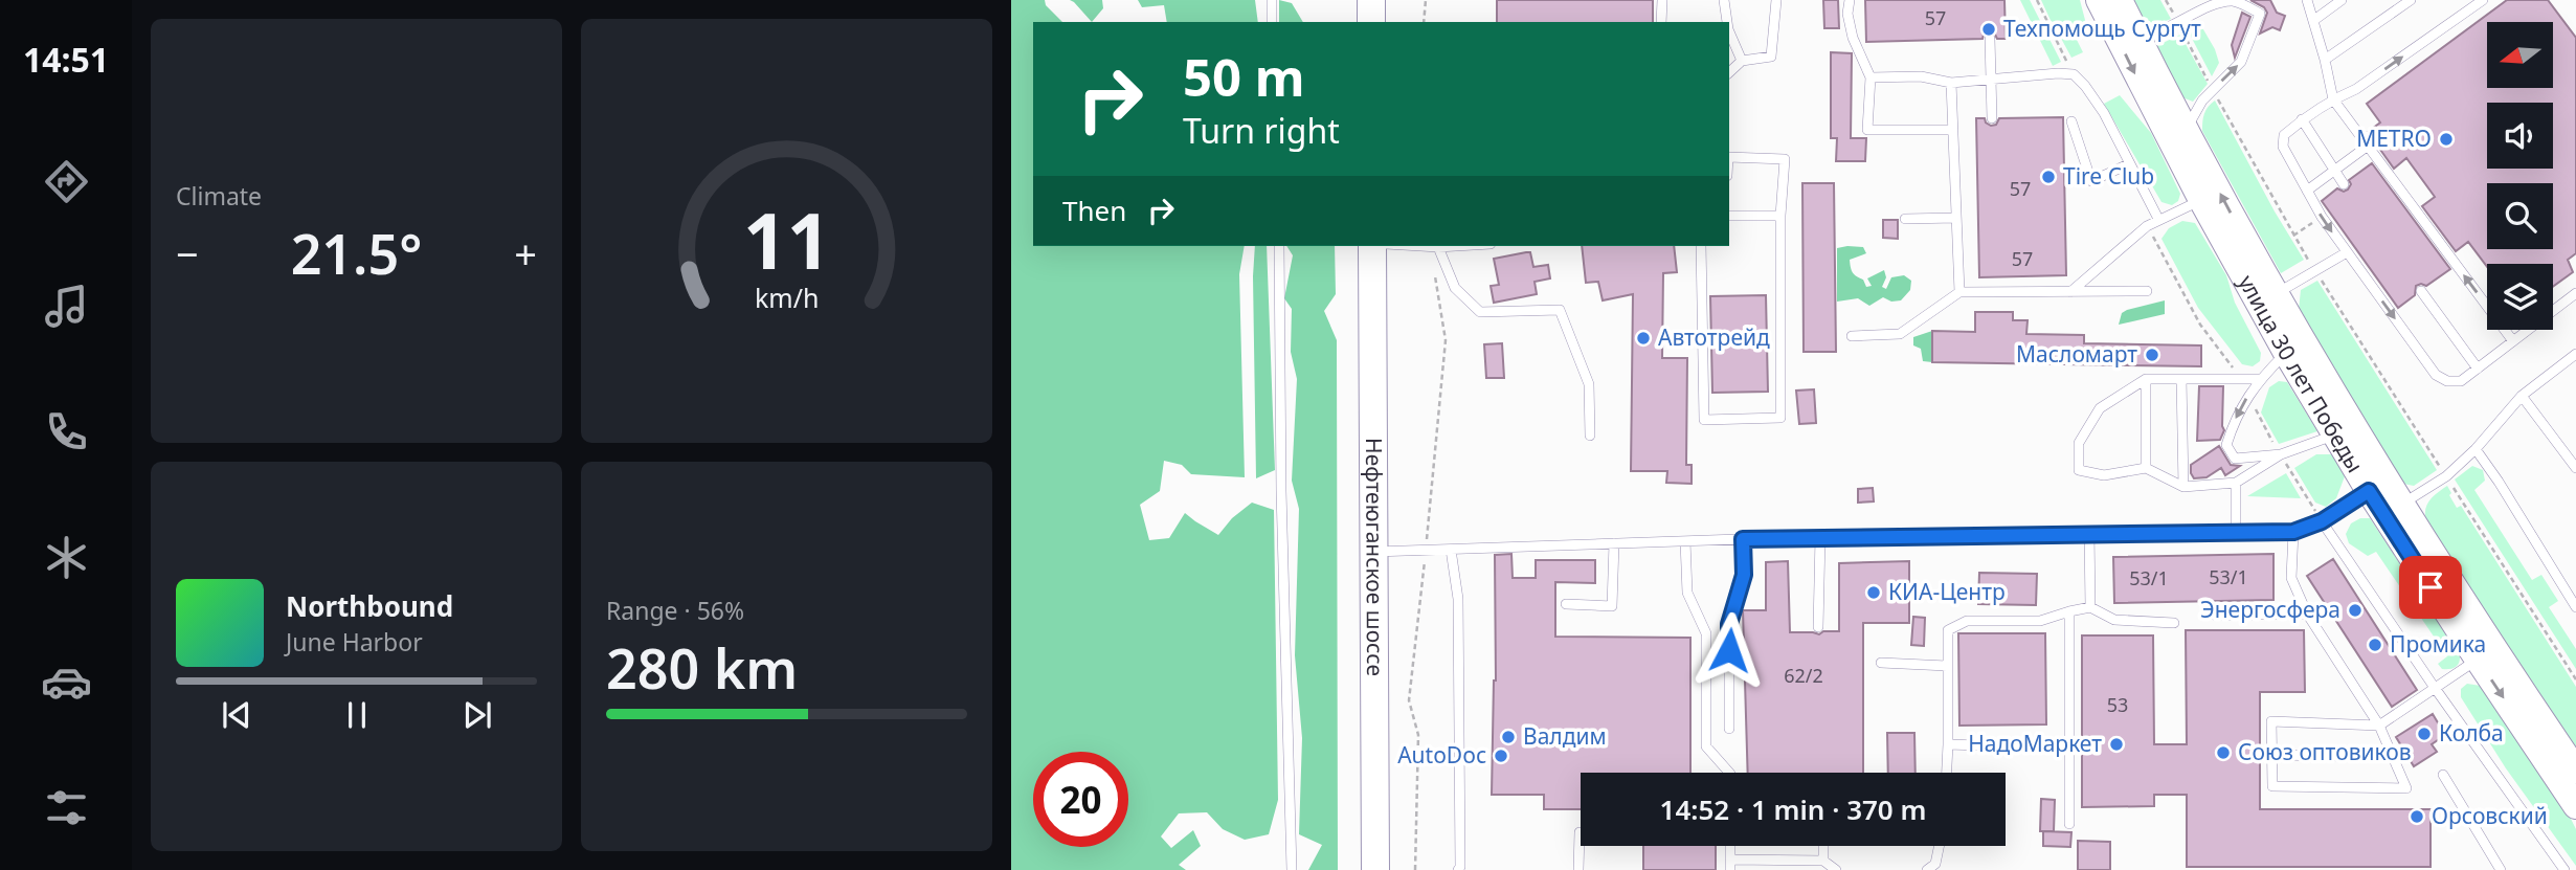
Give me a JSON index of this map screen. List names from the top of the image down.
{
  "streets": {
    "main road": ["улица 30 лет Победы", "Нефтеюганское шоссе"]
  },
  "places": [
    "Техпомощь Сургут",
    "METRO",
    "Tire Club",
    "Автотрейд",
    "Масломарт",
    "КИА-Центр",
    "Энергосфера",
    "Промика",
    "Колба",
    "Валдим",
    "НадоМаркет",
    "Союз оптовиков",
    "AutoDoc",
    "Орсовский"
  ],
  "house_numbers": [
    "57",
    "57",
    "57",
    "53/1",
    "53/1",
    "62/2",
    "53"
  ],
  "north": "left",
  "page": {
    "tabs": "14:51",
    "tile": [
      "Climate",
      ["Range · 56%", "280 km"]
    ],
    "turn": ["50 m", "Turn right"],
    "then": "Then",
    "heat": ["−", "21.5°", "+"],
    "song": ["Northbound", "June Harbor"],
    "limit": "20",
    "trip": "14:52 · 1 min · 370 m",
    "gauge": ["11", "km/h"]
  }
}
